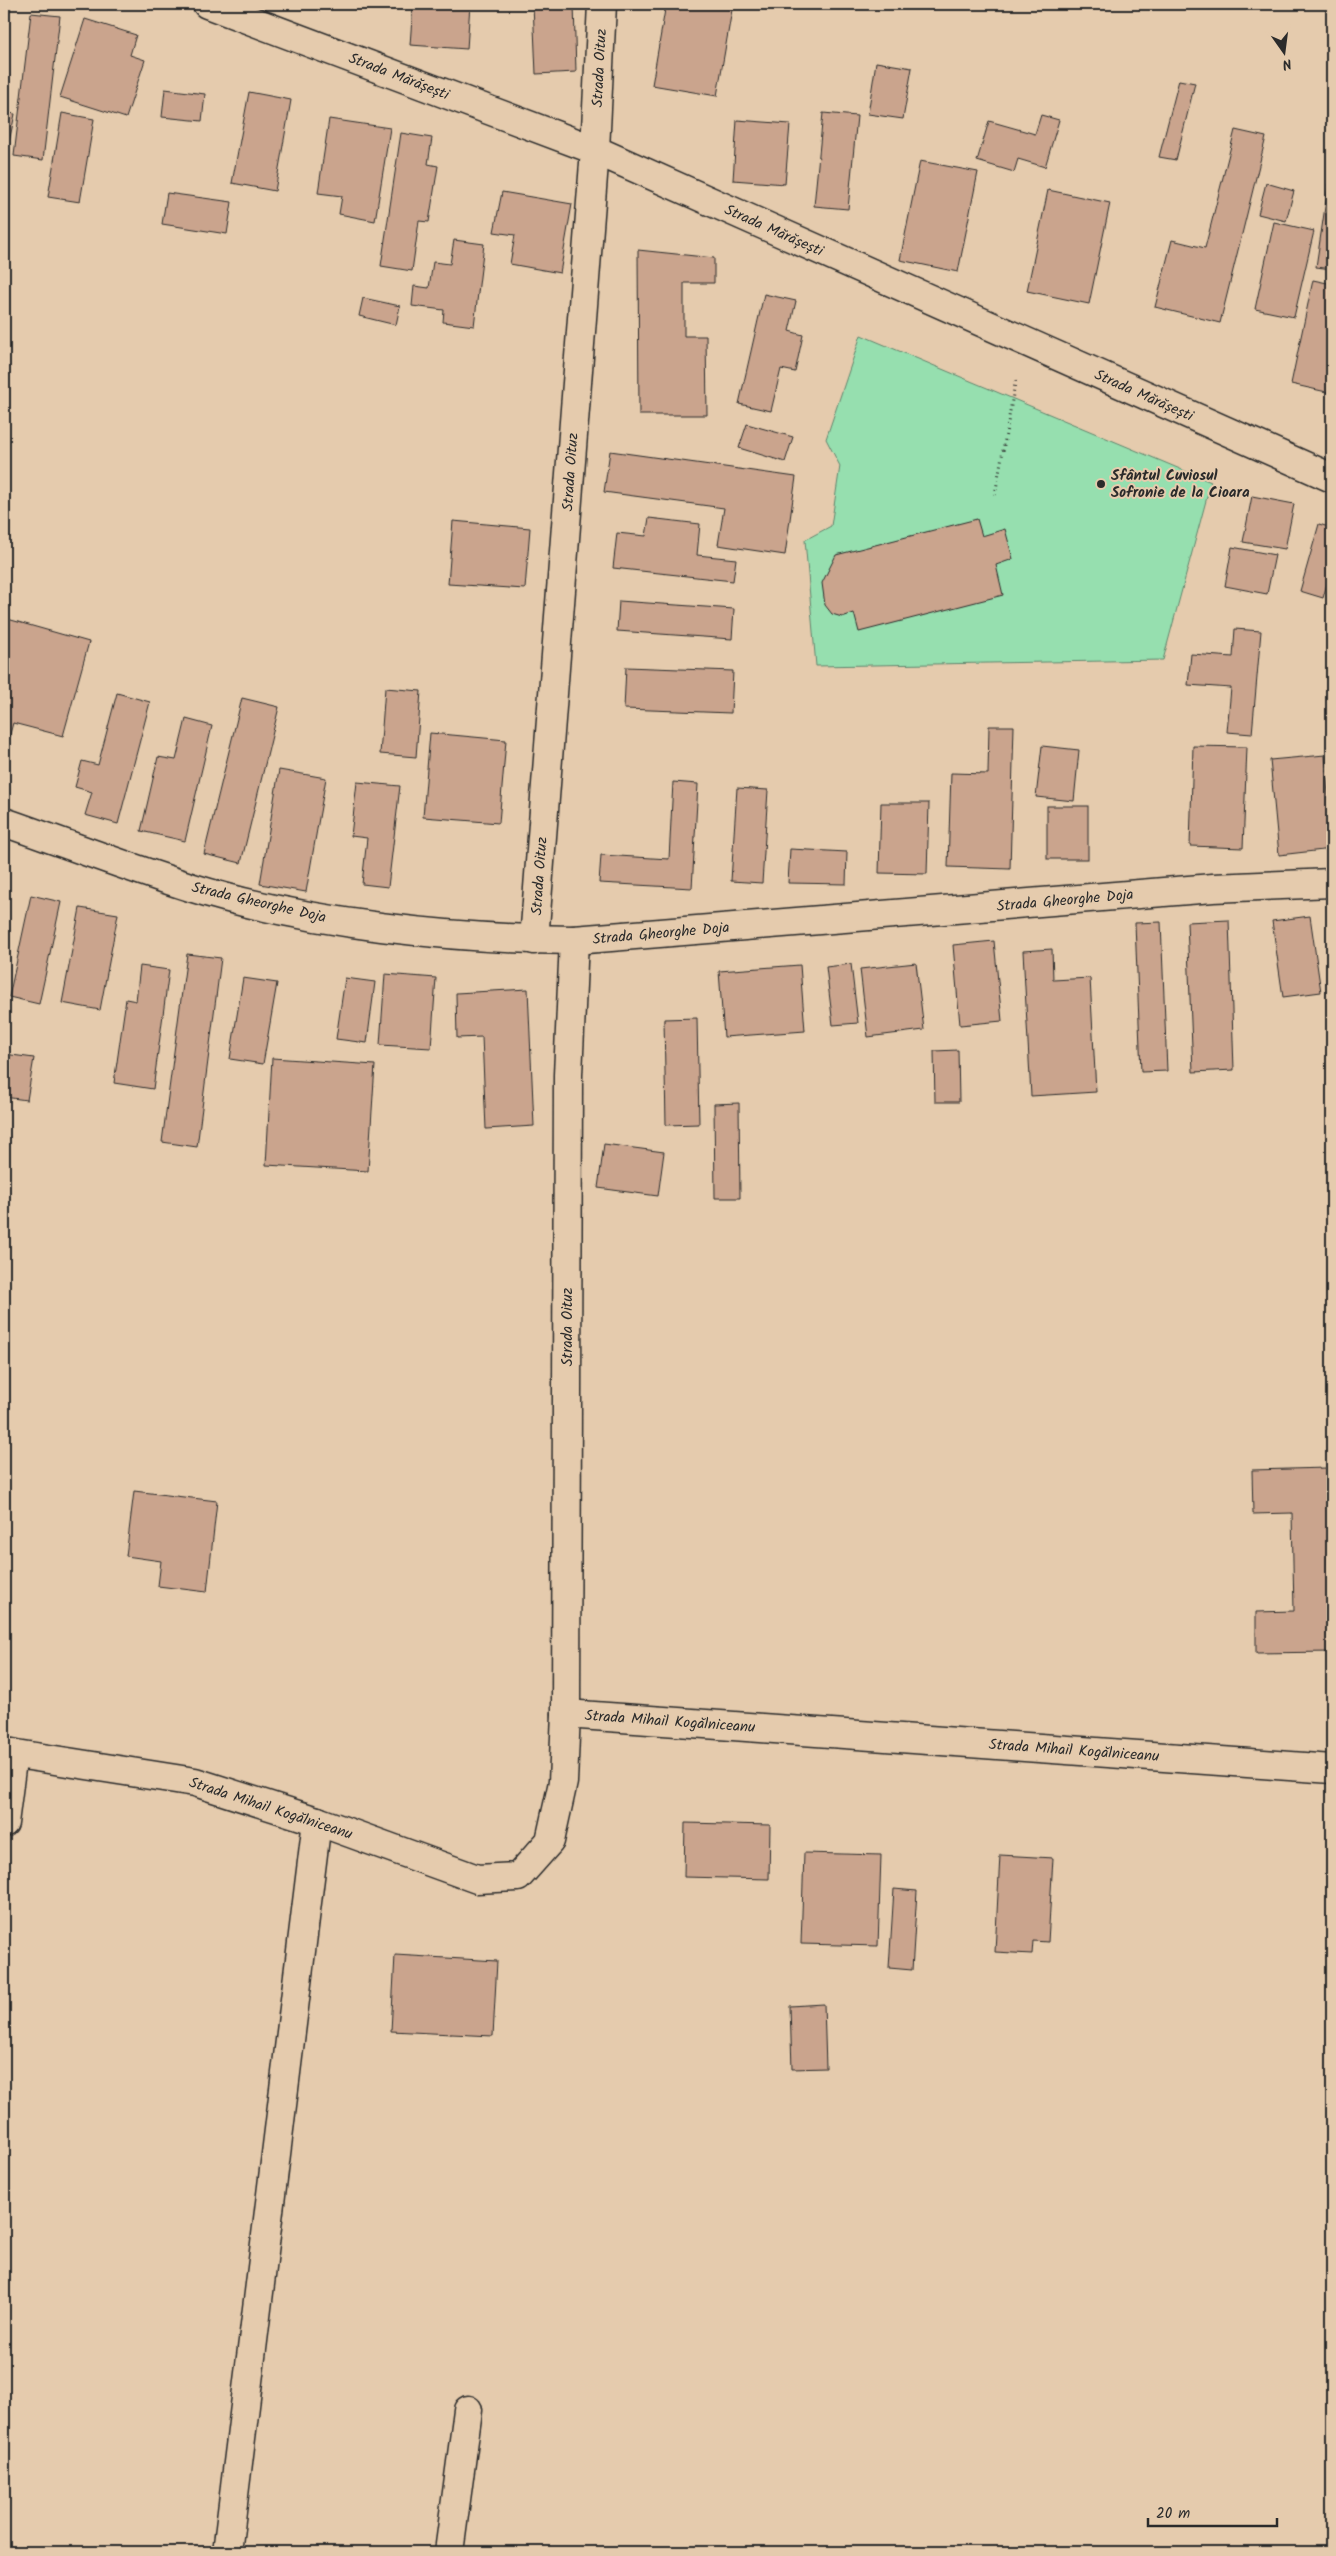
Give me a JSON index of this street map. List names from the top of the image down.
{
  "streets": {
    "street": [
      "Strada Oituz",
      "Strada Mărășești",
      "Strada Gheorghe Doja",
      "Strada Mihail Kogălniceanu"
    ]
  },
  "crossings": [
    ["Strada Oituz", "Strada Mărășești"],
    ["Strada Oituz", "Strada Gheorghe Doja"],
    ["Strada Oituz", "Strada Mihail Kogălniceanu"]
  ],
  "places": ["Sfântul Cuviosul Sofronie de la Cioara"],
  "scale_bar": "20 m",
  "north": "bottom"
}
